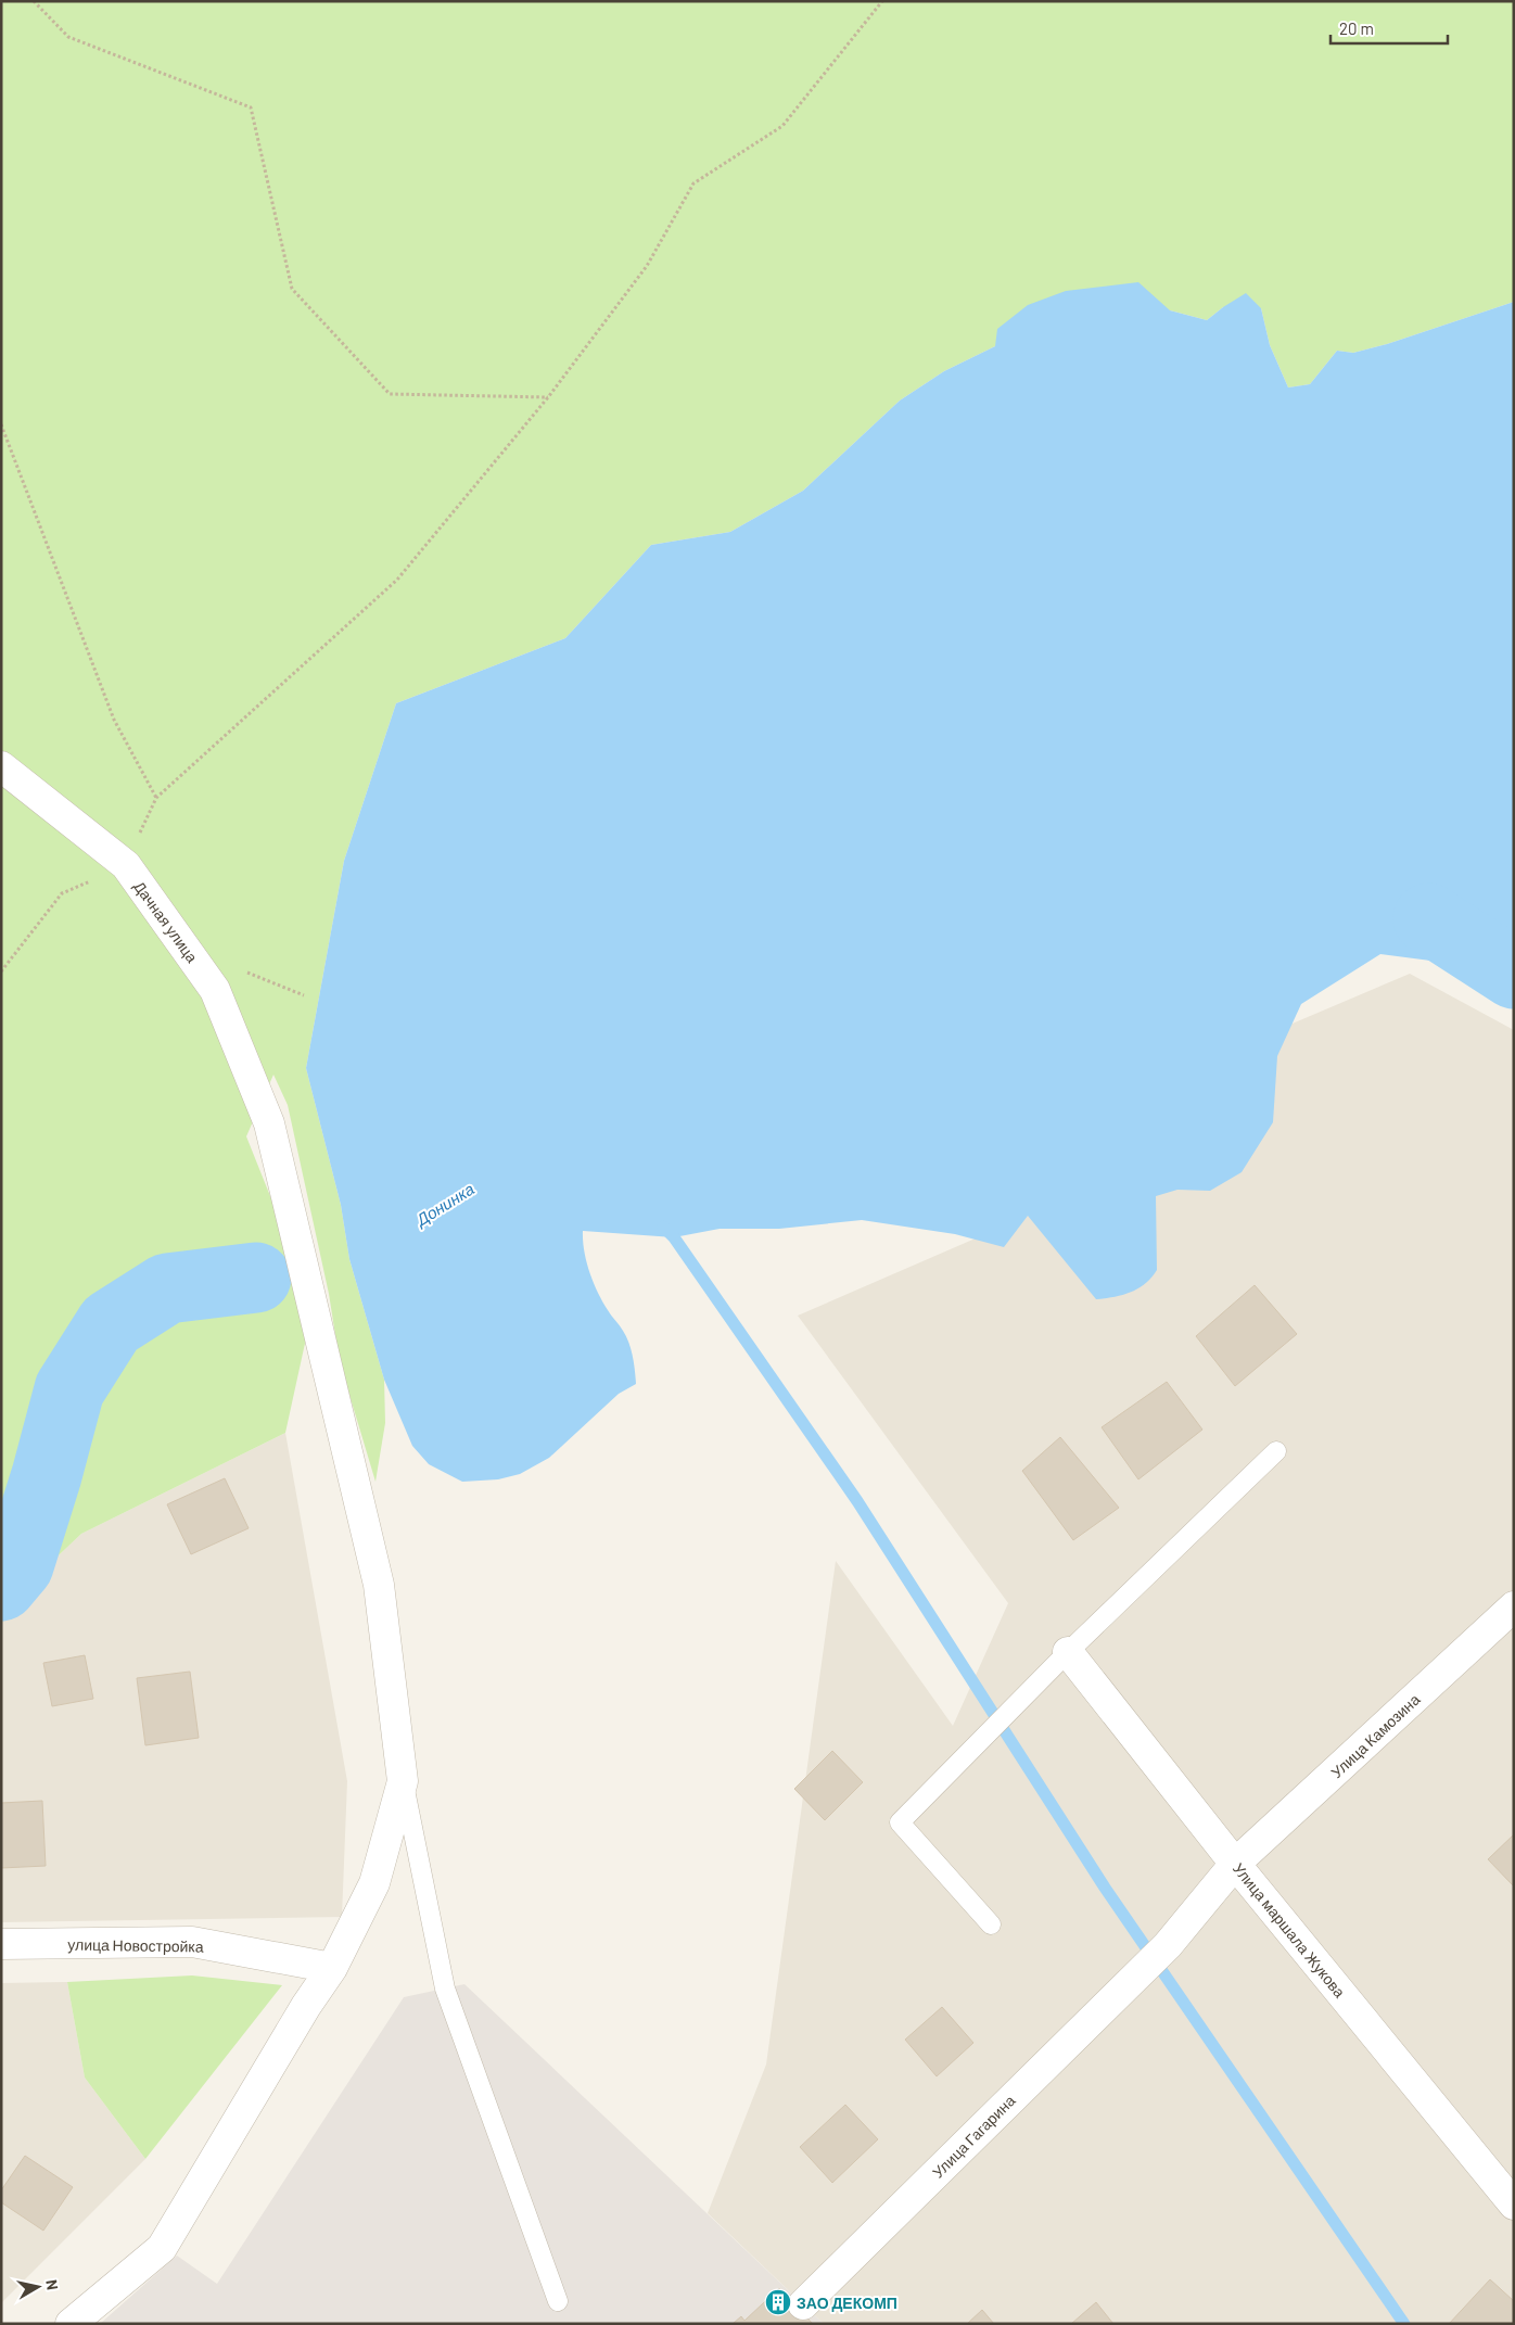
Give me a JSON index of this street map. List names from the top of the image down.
{
  "streets": {
    "street": [
      "Дачная улица",
      "Улица Камозина",
      "Улица маршала Жукова",
      "улица Новостройка",
      "Улица Гагарина"
    ]
  },
  "crossings": [
    ["Улица Камозина", "Улица маршала Жукова"],
    ["Улица Камозина", "Улица Гагарина"]
  ],
  "water": ["Донинка"],
  "places": {
    "building": ["ЗАО ДЕКОМП"]
  },
  "scale_bar": "20 m",
  "north": "right"
}
